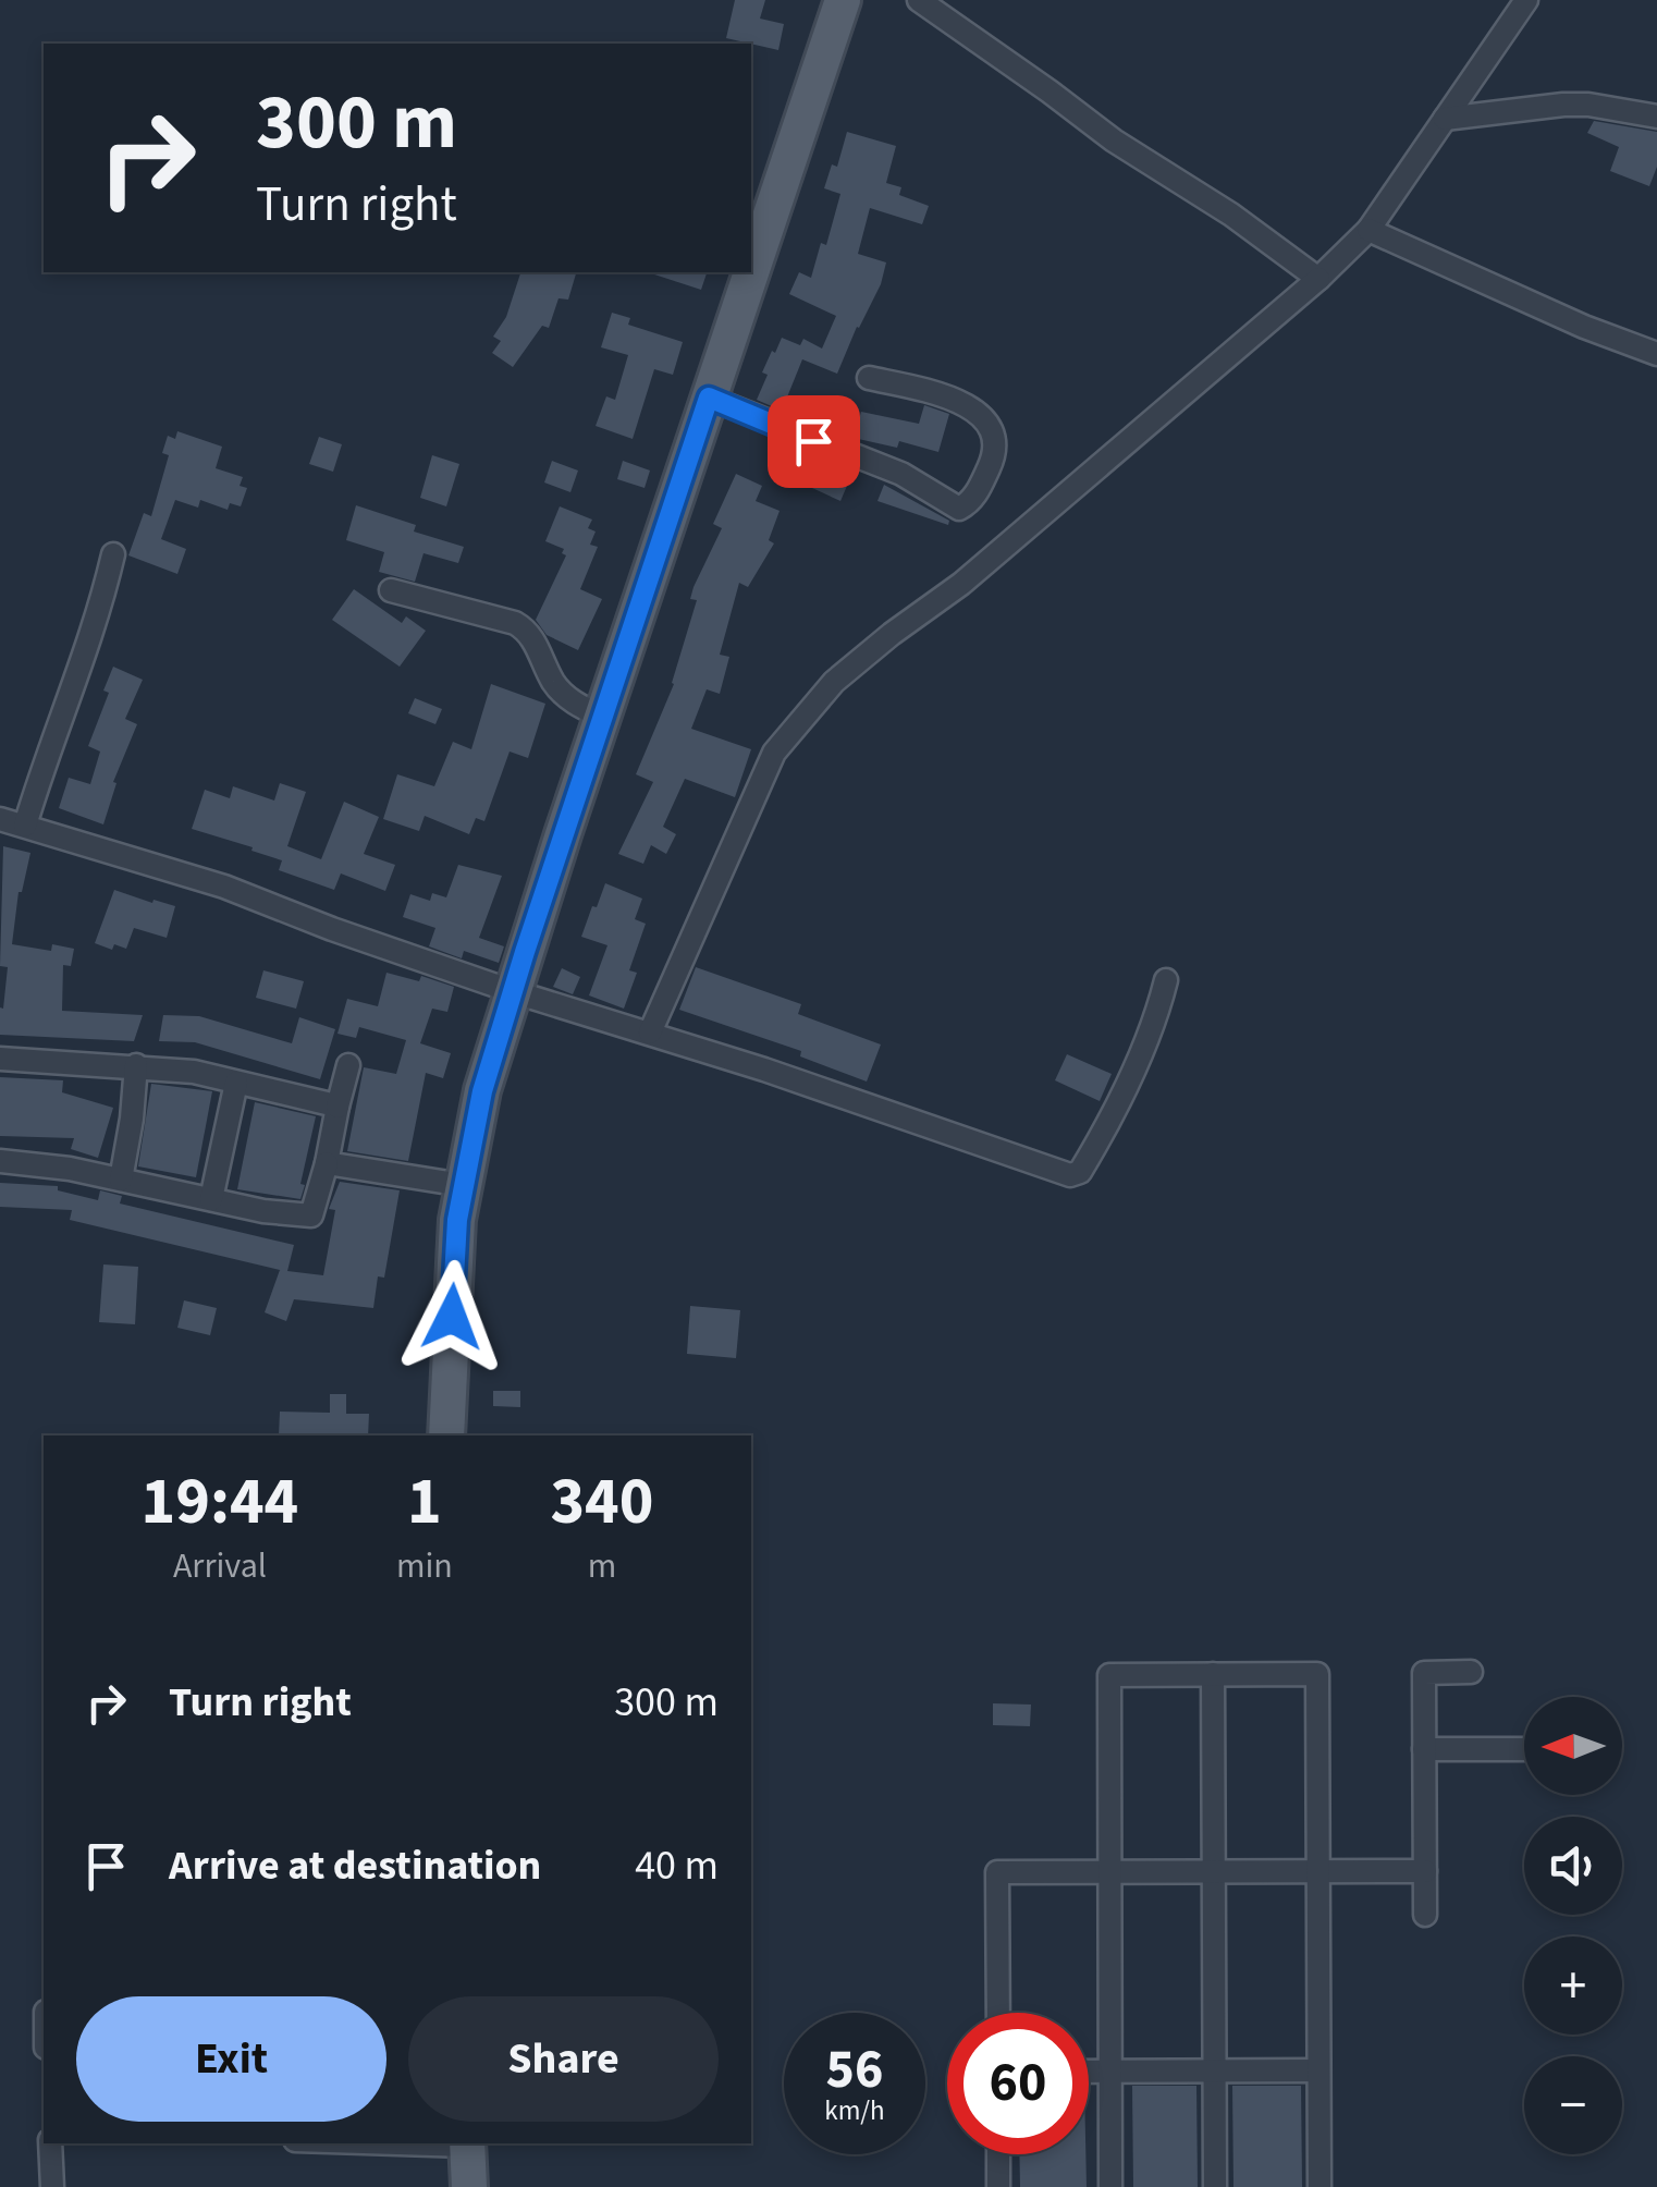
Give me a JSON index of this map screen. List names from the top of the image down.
{
  "north": "left",
  "page": {
    "turn": ["300 m", "Turn right"],
    "eta": [
      "19:44",
      "Arrival",
      "1",
      "min",
      "340",
      "m"
    ],
    "list": [
      {
        "name": "Turn right",
        "value": "300 m"
      },
      {
        "name": "Arrive at destination",
        "value": "40 m"
      }
    ],
    "map_buttons": ["+", "−"],
    "buttons": ["Exit", "Share"],
    "speed": "56 km/h",
    "limit": "60"
  }
}
